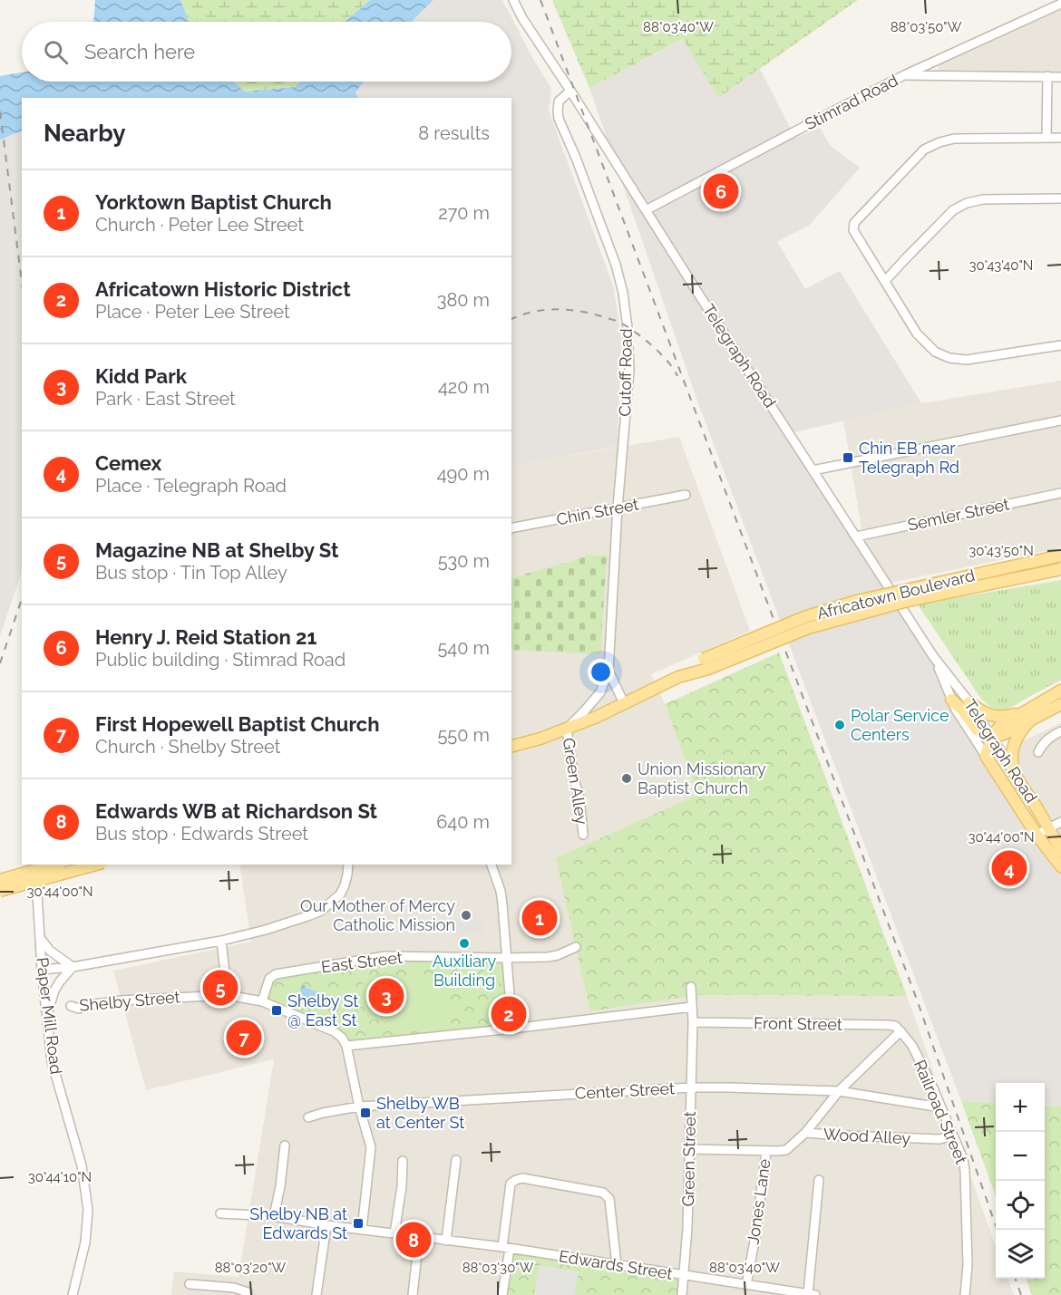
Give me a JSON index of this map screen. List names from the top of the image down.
{
  "streets": {
    "main road": ["Telegraph Road", "Africatown Boulevard"],
    "street": [
      "Stimrad Road",
      "Cutoff Road",
      "Chin Street",
      "Semler Street",
      "Green Alley",
      "East Street",
      "Shelby Street",
      "Paper Mill Road",
      "Front Street",
      "Center Street",
      "Railroad Street",
      "Wood Alley",
      "Green Street",
      "Jones Lane",
      "Edwards Street"
    ]
  },
  "crossings": [
    ["Stimrad Road", "Telegraph Road"],
    ["Telegraph Road", "Cutoff Road"],
    ["Telegraph Road", "Semler Street"],
    ["Cutoff Road", "Chin Street"],
    ["Cutoff Road", "Africatown Boulevard"],
    ["Cutoff Road", "Green Alley"],
    ["Africatown Boulevard", "Green Alley"],
    ["East Street", "Shelby Street"],
    ["Front Street", "Railroad Street"],
    ["Front Street", "Green Street"],
    ["Center Street", "Railroad Street"],
    ["Center Street", "Green Street"],
    ["Railroad Street", "Wood Alley"],
    ["Wood Alley", "Green Street"],
    ["Wood Alley", "Jones Lane"],
    ["Green Street", "Edwards Street"],
    ["Jones Lane", "Edwards Street"]
  ],
  "places": {
    "transit": [
      "Chin EB near Telegraph Rd",
      "Shelby St @ East St",
      "Shelby WB at Center St",
      "Shelby NB at Edwards St"
    ],
    "other": [
      "Polar Service Centers",
      "Union Missionary Baptist Church",
      "Our Mother of Mercy Catholic Mission",
      "Auxiliary Building"
    ]
  },
  "page": {
    "search": "Search here",
    "heading": ["Nearby", "8 results"],
    "list": [
      {
        "mark": "1",
        "name": "Yorktown Baptist Church",
        "note": "Church · Peter Lee Street",
        "value": "270 m"
      },
      {
        "mark": "2",
        "name": "Africatown Historic District",
        "note": "Place · Peter Lee Street",
        "value": "380 m"
      },
      {
        "mark": "3",
        "name": "Kidd Park",
        "note": "Park · East Street",
        "value": "420 m"
      },
      {
        "mark": "4",
        "name": "Cemex",
        "note": "Place · Telegraph Road",
        "value": "490 m"
      },
      {
        "mark": "5",
        "name": "Magazine NB at Shelby St",
        "note": "Bus stop · Tin Top Alley",
        "value": "530 m"
      },
      {
        "mark": "6",
        "name": "Henry J. Reid Station 21",
        "note": "Public building · Stimrad Road",
        "value": "540 m"
      },
      {
        "mark": "7",
        "name": "First Hopewell Baptist Church",
        "note": "Church · Shelby Street",
        "value": "550 m"
      },
      {
        "mark": "8",
        "name": "Edwards WB at Richardson St",
        "note": "Bus stop · Edwards Street",
        "value": "640 m"
      }
    ],
    "pins": [
      "6",
      "4",
      "1",
      "5",
      "3",
      "2",
      "7",
      "8"
    ],
    "map_buttons": ["+", "−"]
  },
  "coordinates": [
    "88°03'40\"W",
    "88°03'50\"W",
    "30°43'40\"N",
    "30°43'50\"N",
    "30°44'00\"N",
    "30°44'10\"N",
    "88°03'20\"W",
    "88°03'30\"W"
  ]
}
